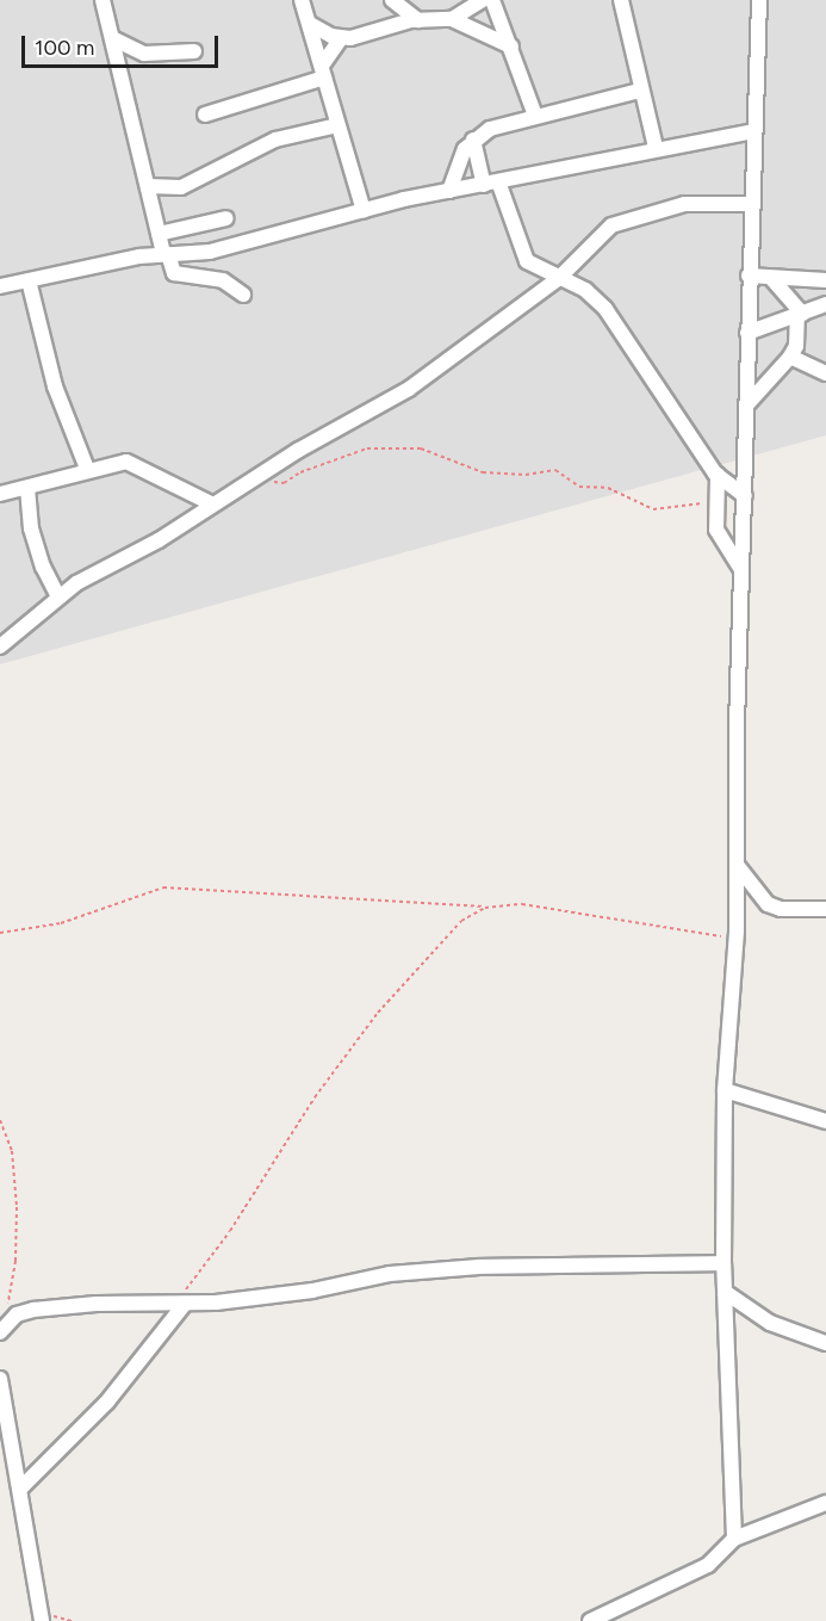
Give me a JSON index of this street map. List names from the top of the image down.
{
  "scale_bar": "100 m"
}
